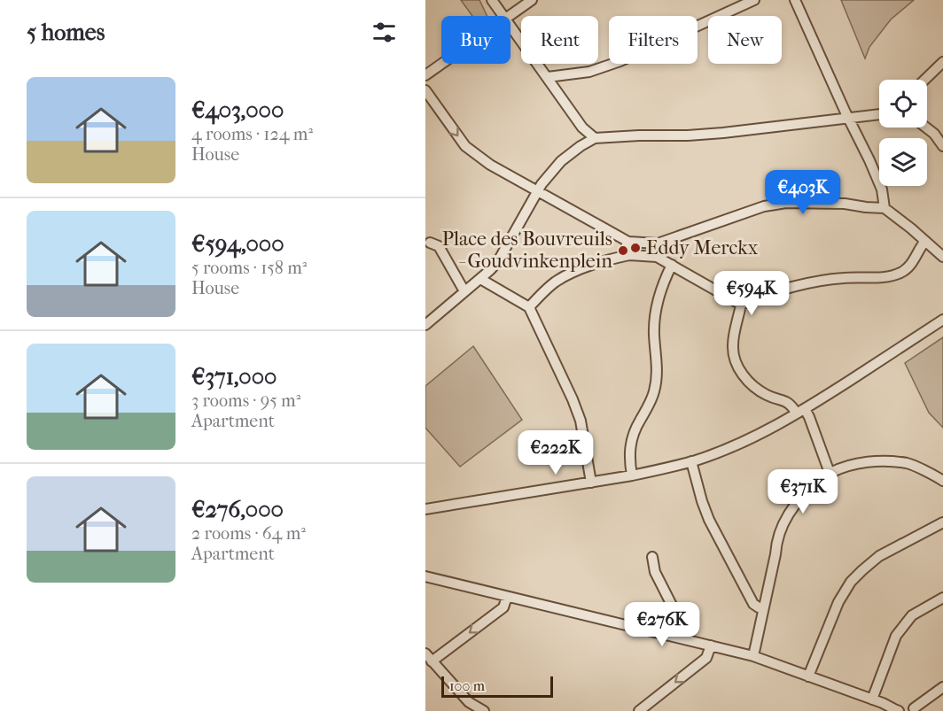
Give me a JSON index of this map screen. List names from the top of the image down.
{
  "places": ["Eddy Merckx", "Place des Bouvreuils - Goudvinkenplein"],
  "scale_bar": "100 m",
  "page": {
    "heading": "5 homes",
    "chip": [
      "Buy",
      "Rent",
      "Filters",
      "New"
    ],
    "list": [
      {
        "name": "€403,000",
        "note": "4 rooms · 124 m² · House"
      },
      {
        "name": "€594,000",
        "note": "5 rooms · 158 m² · House"
      },
      {
        "name": "€371,000",
        "note": "3 rooms · 95 m² · Apartment"
      },
      {
        "name": "€276,000",
        "note": "2 rooms · 64 m² · Apartment"
      }
    ],
    "price": [
      "€403K",
      "€594K",
      "€222K",
      "€371K",
      "€276K"
    ],
    "scale": "100 m"
  }
}
